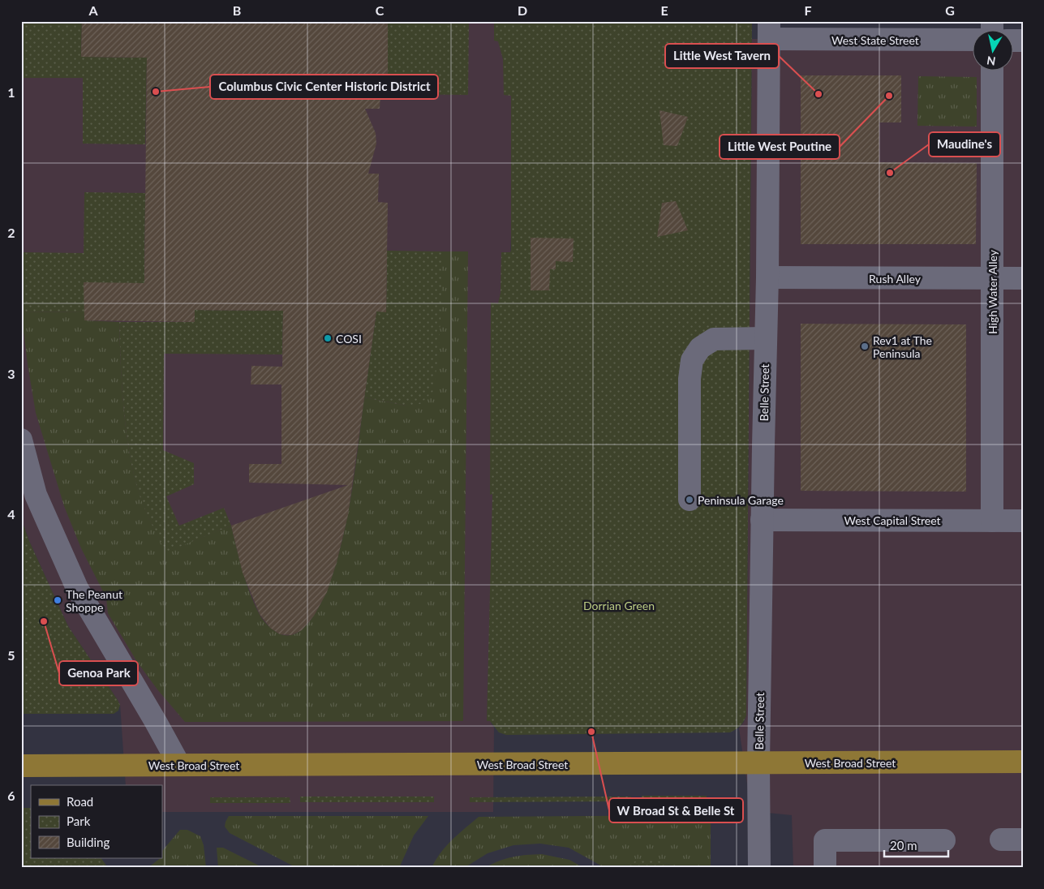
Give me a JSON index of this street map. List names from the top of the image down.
{
  "streets": {
    "main road": ["West Broad Street"],
    "street": [
      "West State Street",
      "Rush Alley",
      "High Water Alley",
      "Belle Street",
      "West Capital Street"
    ]
  },
  "crossings": [
    ["West State Street", "Belle Street"],
    ["Rush Alley", "High Water Alley"],
    ["Rush Alley", "Belle Street"],
    ["High Water Alley", "West Capital Street"],
    ["Belle Street", "West Capital Street"],
    ["Belle Street", "West Broad Street"]
  ],
  "parks": ["Dorrian Green"],
  "places": [
    "Columbus Civic Center Historic District",
    "Little West Tavern",
    "Little West Poutine",
    "Maudine's",
    "COSI",
    "Rev1 at The Peninsula",
    "Peninsula Garage",
    "The Peanut Shoppe",
    "Genoa Park",
    "W Broad St & Belle St"
  ],
  "legend": ["Road", "Park", "Building"],
  "scale_bar": "20 m",
  "north": "bottom",
  "grid": {
    "columns": [
      "A",
      "B",
      "C",
      "D",
      "E",
      "F",
      "G"
    ],
    "rows": [
      "1",
      "2",
      "3",
      "4",
      "5",
      "6"
    ]
  }
}
